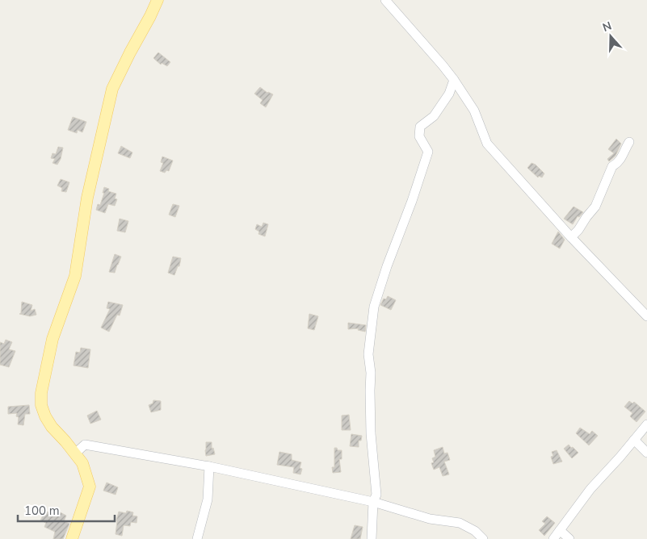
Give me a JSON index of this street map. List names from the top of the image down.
{
  "scale_bar": "100 m",
  "north": "top"
}
